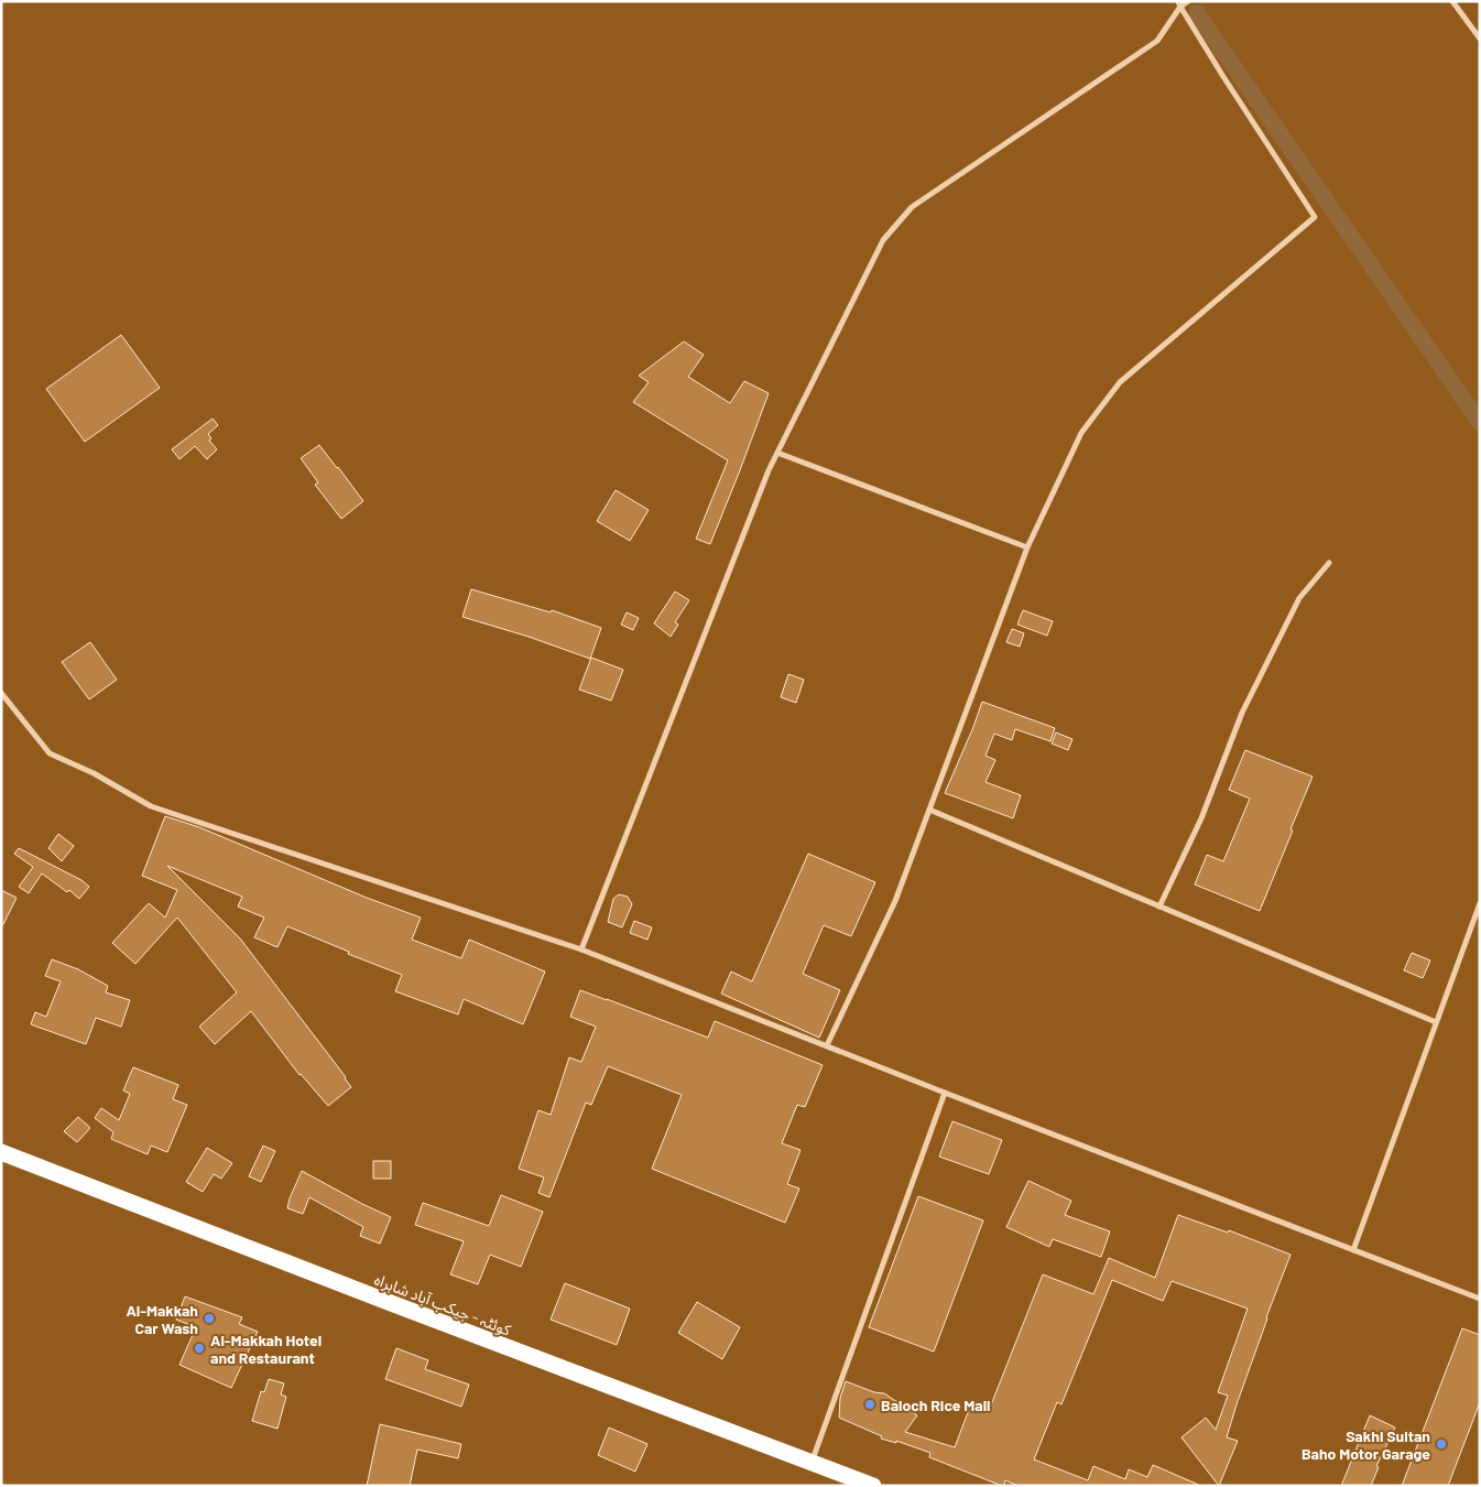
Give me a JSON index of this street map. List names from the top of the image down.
{
  "streets": {
    "highway": ["کوئٹہ - جیکب آباد شاہراہ"]
  },
  "places": [
    "Al-Makkah Car Wash",
    "Al-Makkah Hotel and Restaurant",
    "Baloch Rice Mall",
    "Sakhi Sultan Baho Motor Garage"
  ]
}
